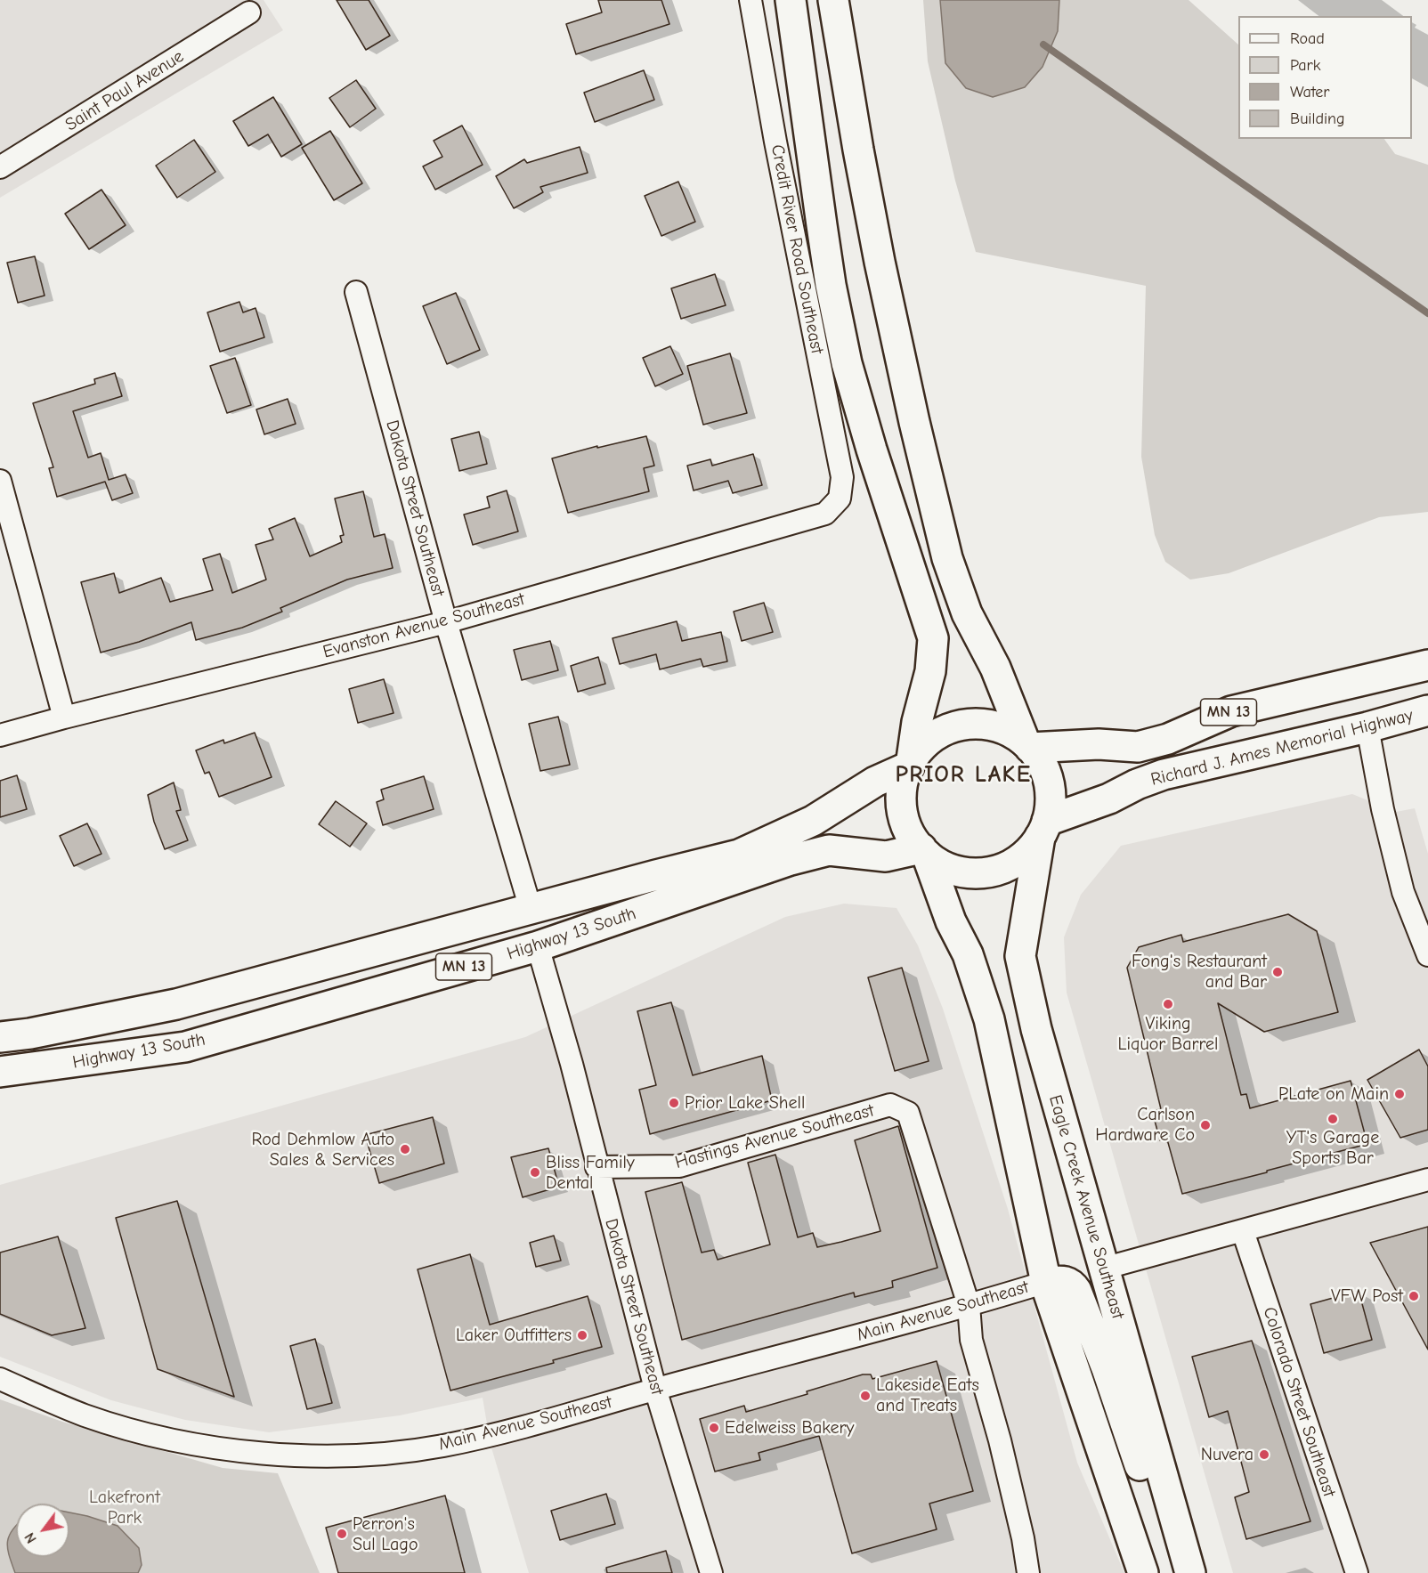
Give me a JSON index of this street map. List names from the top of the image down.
{
  "streets": {
    "main road": [
      "MN 13",
      "Richard J. Ames Memorial Highway",
      "Highway 13 South",
      "Eagle Creek Avenue Southeast"
    ],
    "street": [
      "Saint Paul Avenue",
      "Credit River Road Southeast",
      "Dakota Street Southeast",
      "Evanston Avenue Southeast",
      "Hastings Avenue Southeast",
      "Main Avenue Southeast",
      "Colorado Street Southeast"
    ]
  },
  "crossings": [
    ["Credit River Road Southeast", "Evanston Avenue Southeast"],
    ["Dakota Street Southeast", "Evanston Avenue Southeast"],
    ["Dakota Street Southeast", "Highway 13 South"],
    ["Dakota Street Southeast", "Hastings Avenue Southeast"],
    ["Dakota Street Southeast", "Main Avenue Southeast"],
    ["Richard J. Ames Memorial Highway", "Highway 13 South"],
    ["Richard J. Ames Memorial Highway", "Eagle Creek Avenue Southeast"],
    ["Highway 13 South", "Eagle Creek Avenue Southeast"],
    ["Hastings Avenue Southeast", "Main Avenue Southeast"]
  ],
  "districts": ["PRIOR LAKE"],
  "parks": ["Lakefront Park"],
  "places": [
    "Fong's Restaurant and Bar",
    "Viking Liquor Barrel",
    "PLate on Main",
    "Prior Lake Shell",
    "YT's Garage Sports Bar",
    "Carlson Hardware Co",
    "Rod Dehmlow Auto Sales & Services",
    "Bliss Family Dental",
    "VFW Post",
    "Laker Outfitters",
    "Lakeside Eats and Treats",
    "Edelweiss Bakery",
    "Nuvera",
    "Perron's Sul Lago"
  ],
  "legend": [
    "Road",
    "Park",
    "Water",
    "Building"
  ],
  "north": "bottom left"
}
